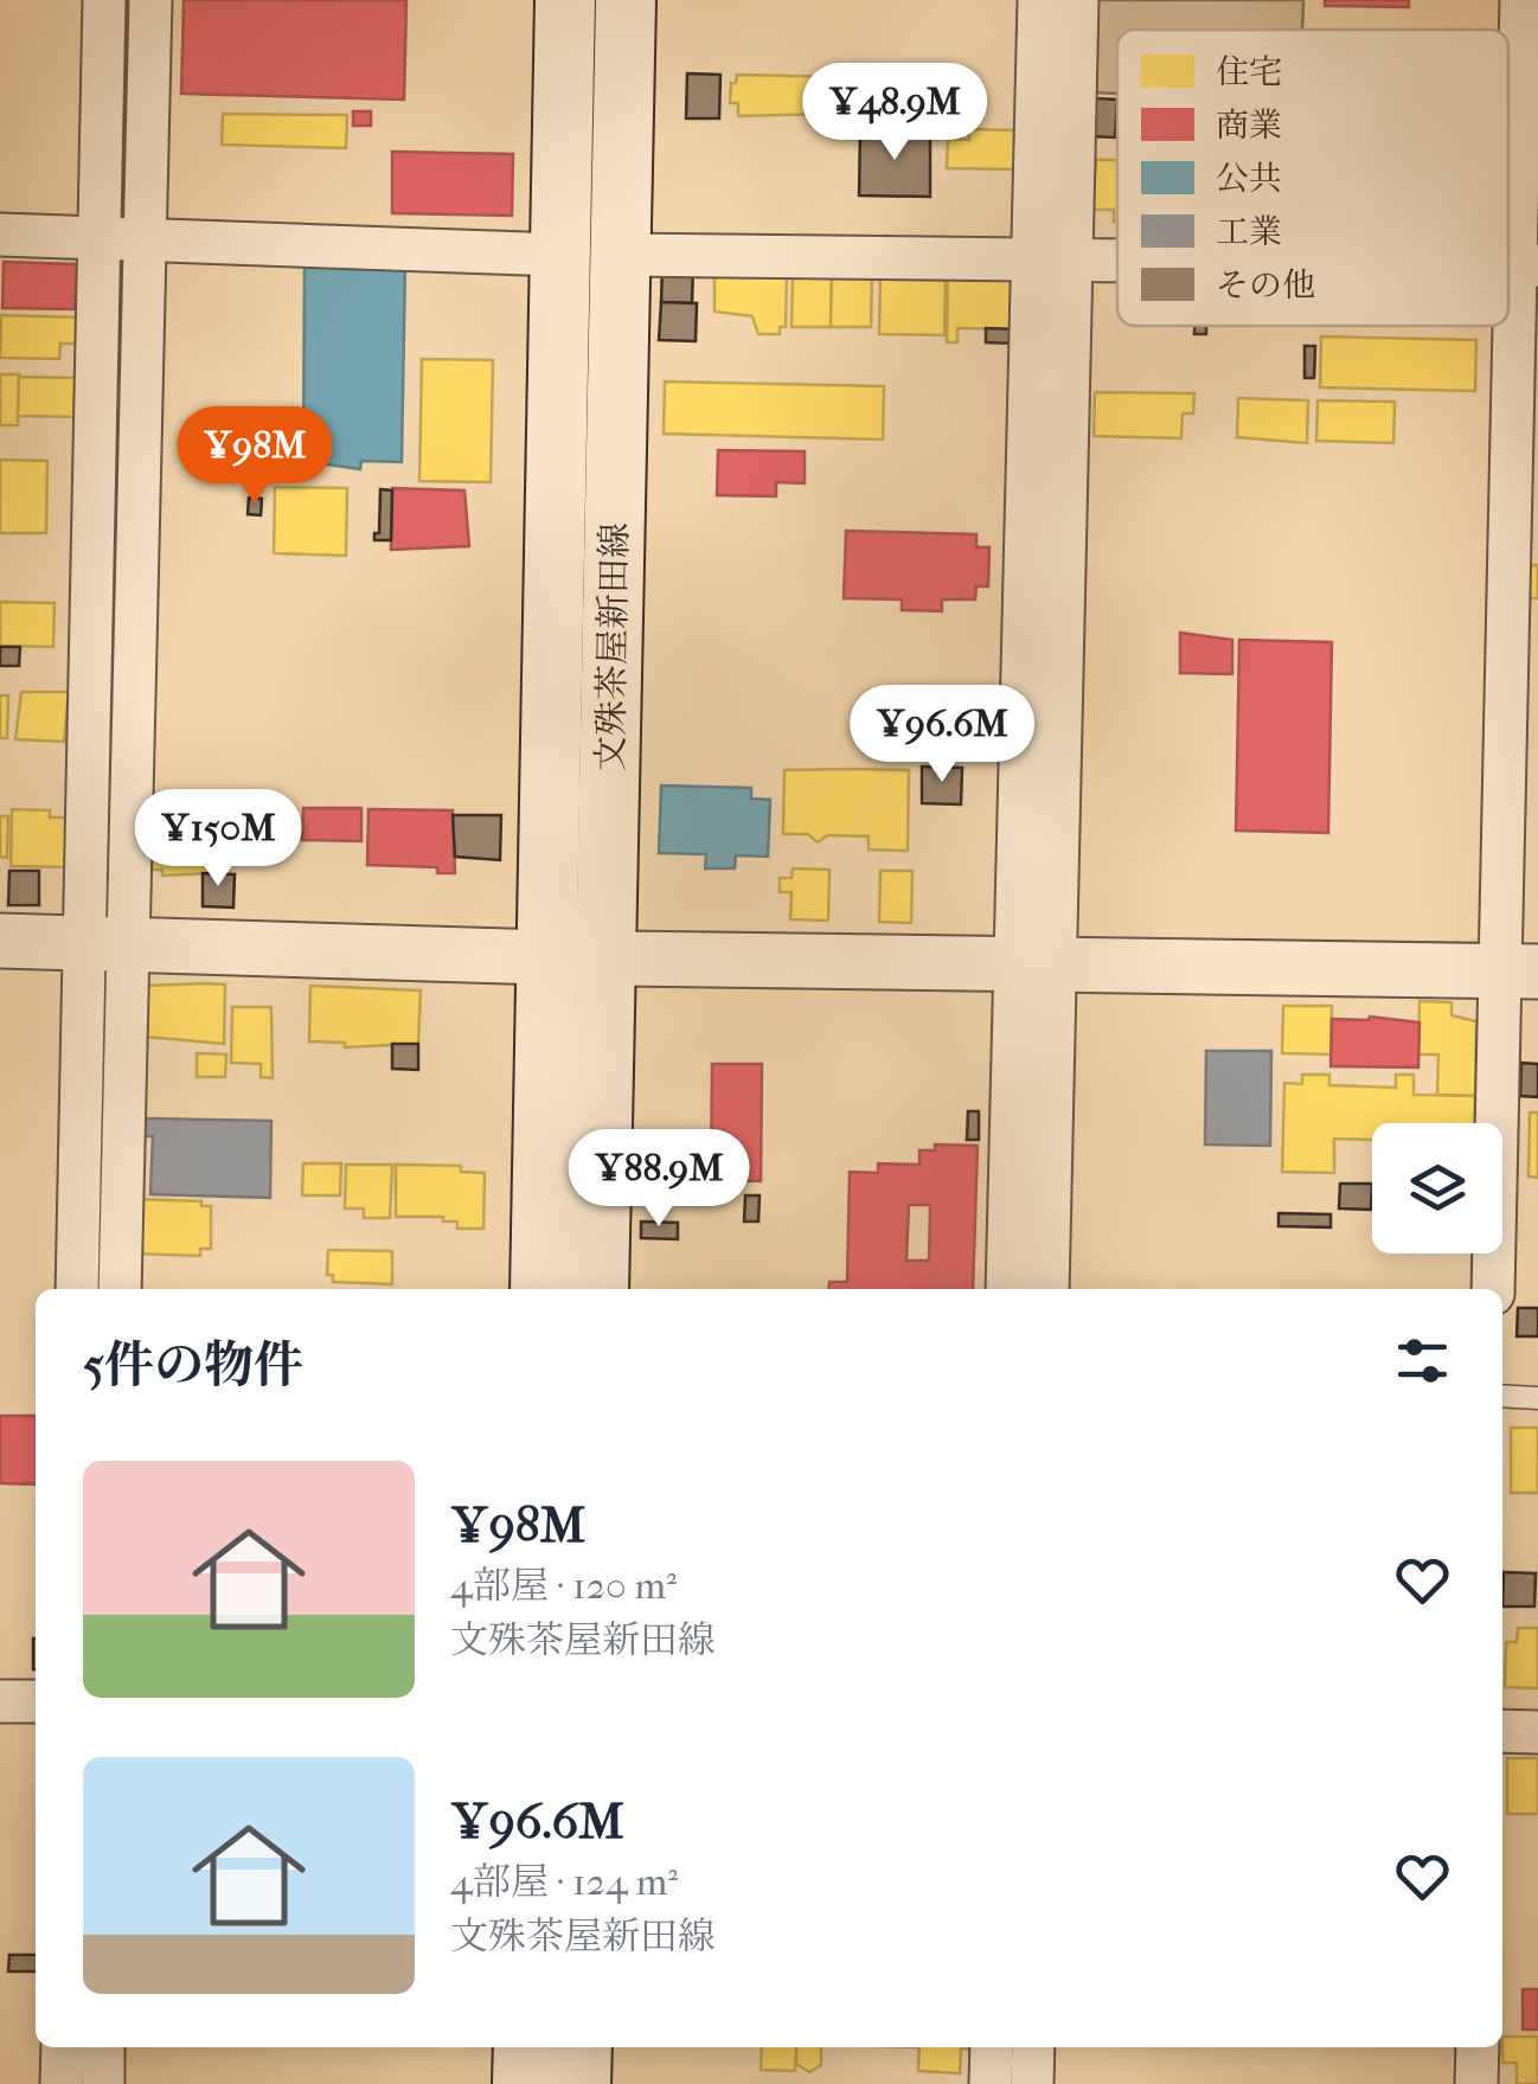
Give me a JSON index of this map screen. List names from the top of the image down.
{
  "streets": {
    "main road": ["文殊茶屋新田線"]
  },
  "legend": [
    "住宅",
    "商業",
    "公共",
    "工業",
    "その他"
  ],
  "page": {
    "price": [
      "¥48.9M",
      "¥98M",
      "¥96.6M",
      "¥150M",
      "¥88.9M"
    ],
    "heading": "5件の物件",
    "list": [
      {
        "name": "¥98M",
        "note": "4部屋 · 120 m² · 文殊茶屋新田線"
      },
      {
        "name": "¥96.6M",
        "note": "4部屋 · 124 m² · 文殊茶屋新田線"
      }
    ]
  }
}
